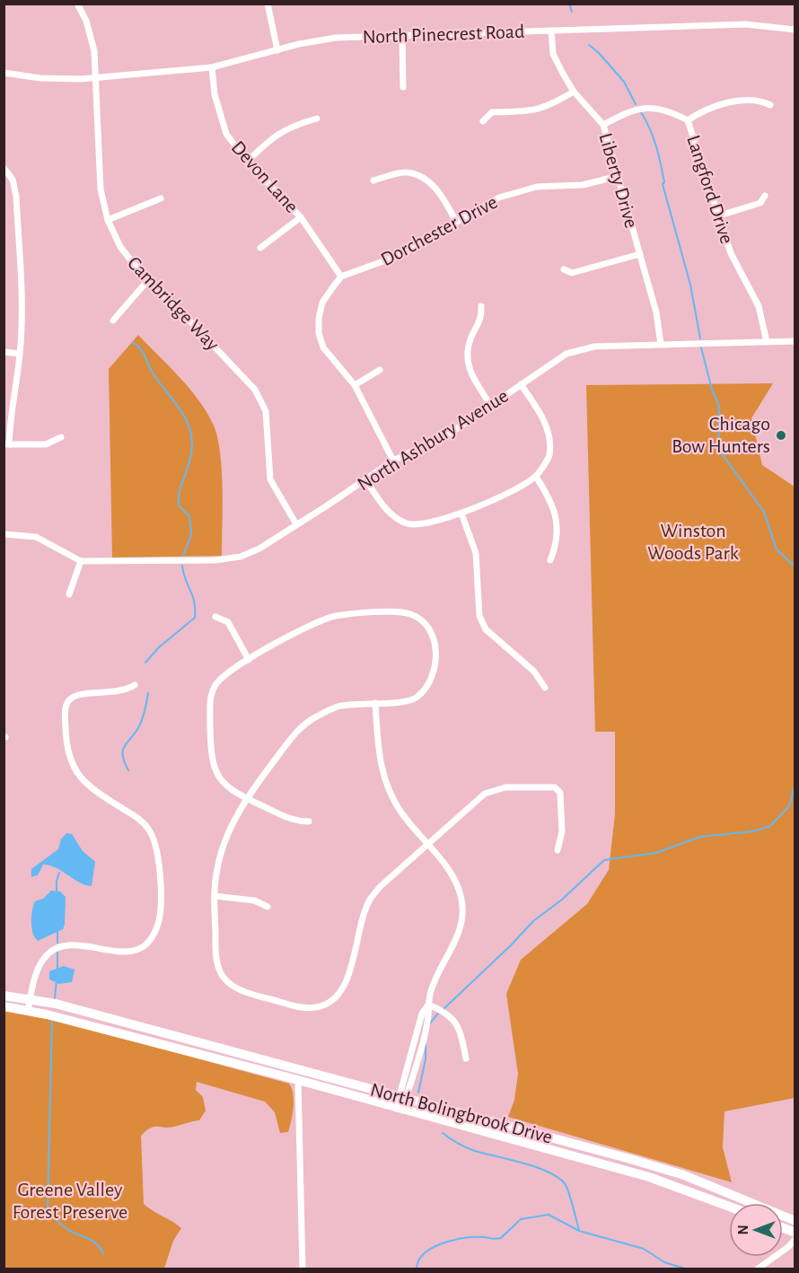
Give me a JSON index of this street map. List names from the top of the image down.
{
  "streets": {
    "main road": ["North Bolingbrook Drive"],
    "street": [
      "North Pinecrest Road",
      "Devon Lane",
      "Liberty Drive",
      "Langford Drive",
      "Dorchester Drive",
      "Cambridge Way",
      "North Ashbury Avenue"
    ]
  },
  "crossings": [
    ["North Pinecrest Road", "Devon Lane"],
    ["North Pinecrest Road", "Liberty Drive"],
    ["North Pinecrest Road", "Cambridge Way"],
    ["Devon Lane", "Dorchester Drive"],
    ["Liberty Drive", "Langford Drive"],
    ["Liberty Drive", "Dorchester Drive"],
    ["Liberty Drive", "North Ashbury Avenue"],
    ["Langford Drive", "North Ashbury Avenue"],
    ["Cambridge Way", "North Ashbury Avenue"]
  ],
  "parks": ["Winston Woods Park", "Greene Valley Forest Preserve"],
  "places": ["Chicago Bow Hunters"],
  "north": "left"
}
